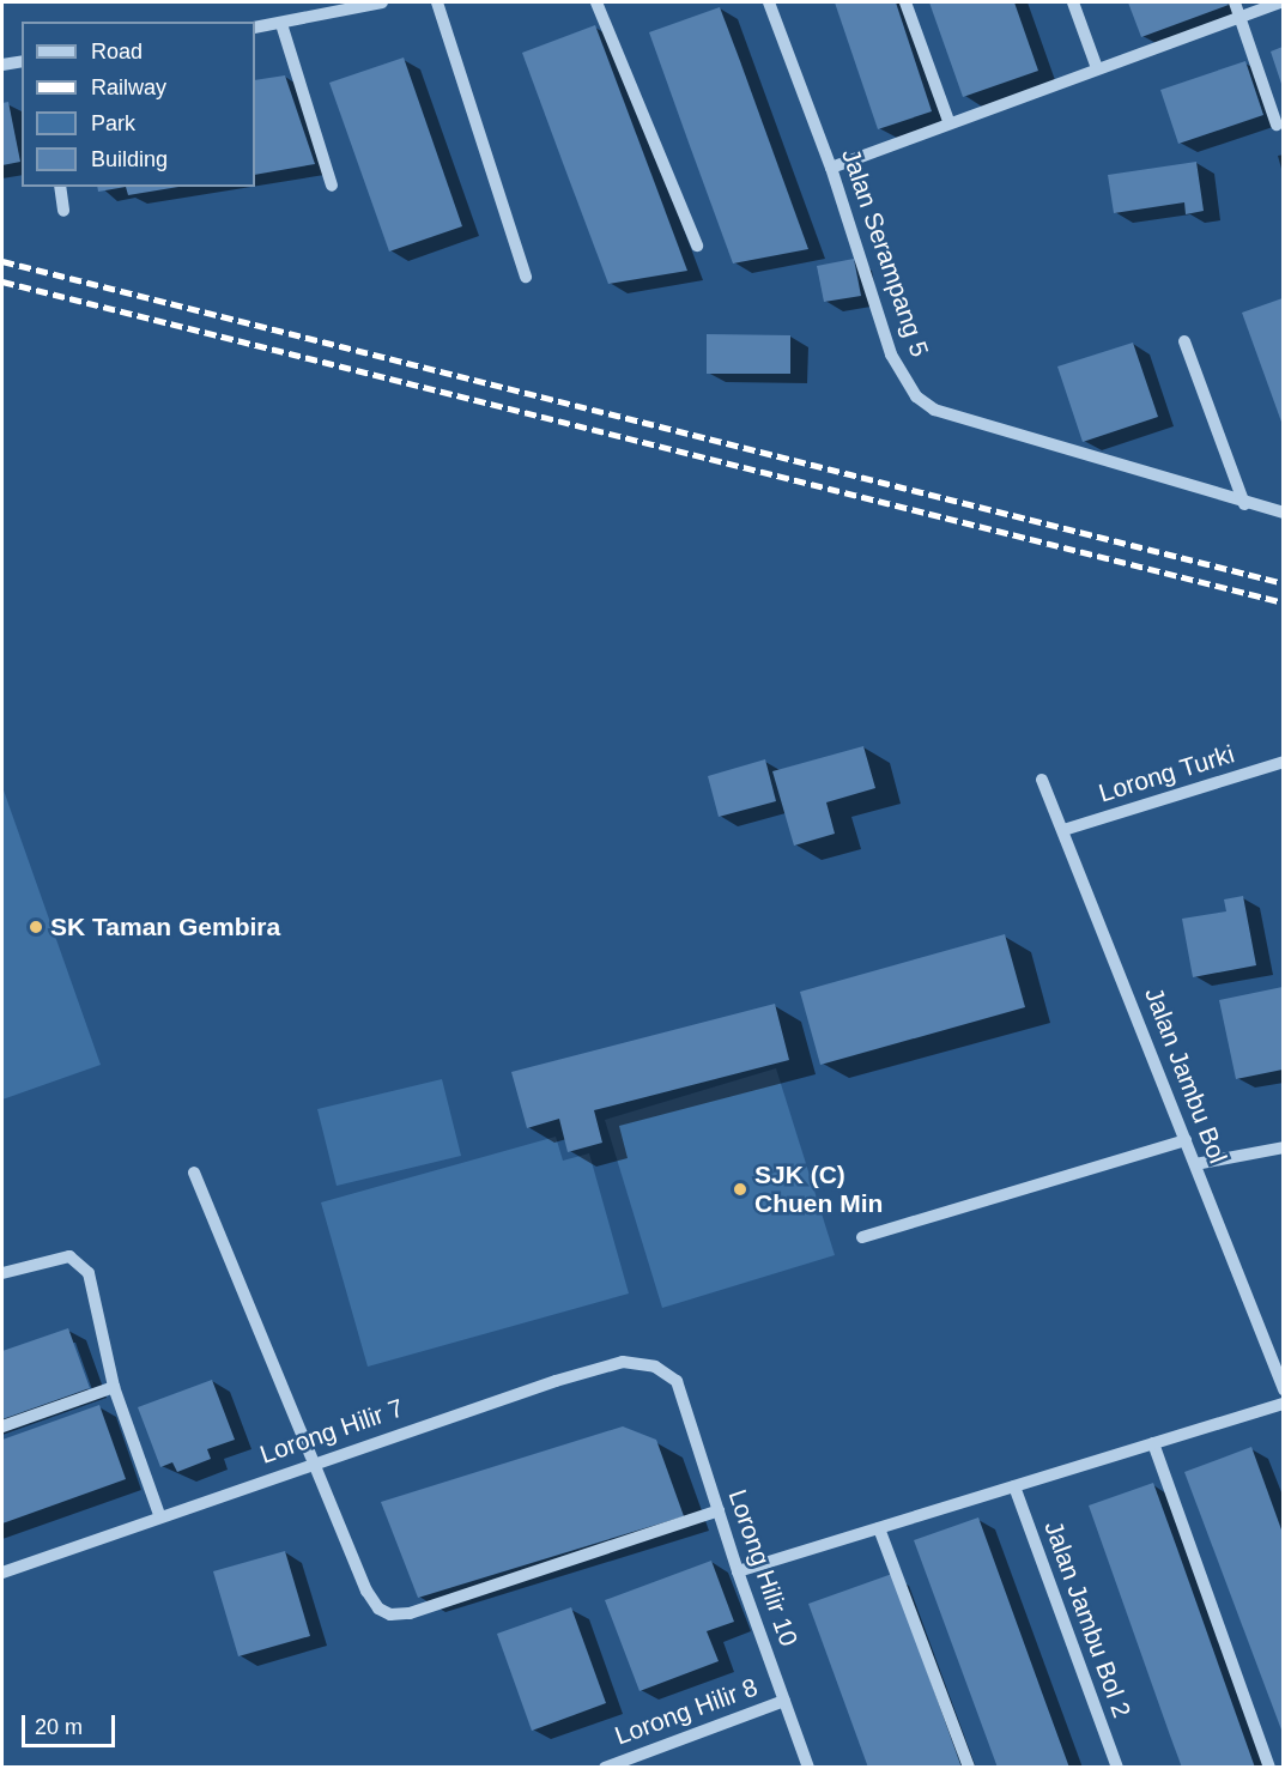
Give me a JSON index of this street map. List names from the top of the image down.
{
  "streets": {
    "street": [
      "Jalan Serampang 5",
      "Lorong Turki",
      "Jalan Jambu Bol",
      "Lorong Hilir 7",
      "Lorong Hilir 10",
      "Jalan Jambu Bol 2",
      "Lorong Hilir 8"
    ]
  },
  "crossings": [
    ["Lorong Turki", "Jalan Jambu Bol"],
    ["Lorong Hilir 7", "Lorong Hilir 10"],
    ["Lorong Hilir 10", "Lorong Hilir 8"]
  ],
  "places": ["SK Taman Gembira", "SJK (C) Chuen Min"],
  "legend": [
    "Road",
    "Railway",
    "Park",
    "Building"
  ],
  "scale_bar": "20 m"
}
